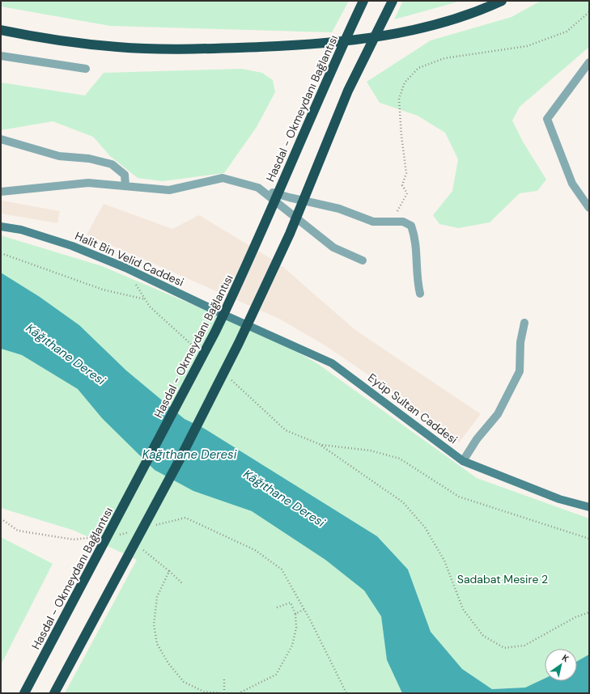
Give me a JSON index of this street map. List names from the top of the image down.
{
  "streets": {
    "highway": ["Hasdal - Okmeydanı Bağlantısı"],
    "main road": ["Halit Bin Velid Caddesi", "Eyüp Sultan Caddesi"]
  },
  "crossings": [
    ["Halit Bin Velid Caddesi", "Eyüp Sultan Caddesi"]
  ],
  "water": ["Kâğıthane Deresi", "Kağıthane Deresi"],
  "parks": ["Sadabat Mesire 2"],
  "north": "top right"
}
